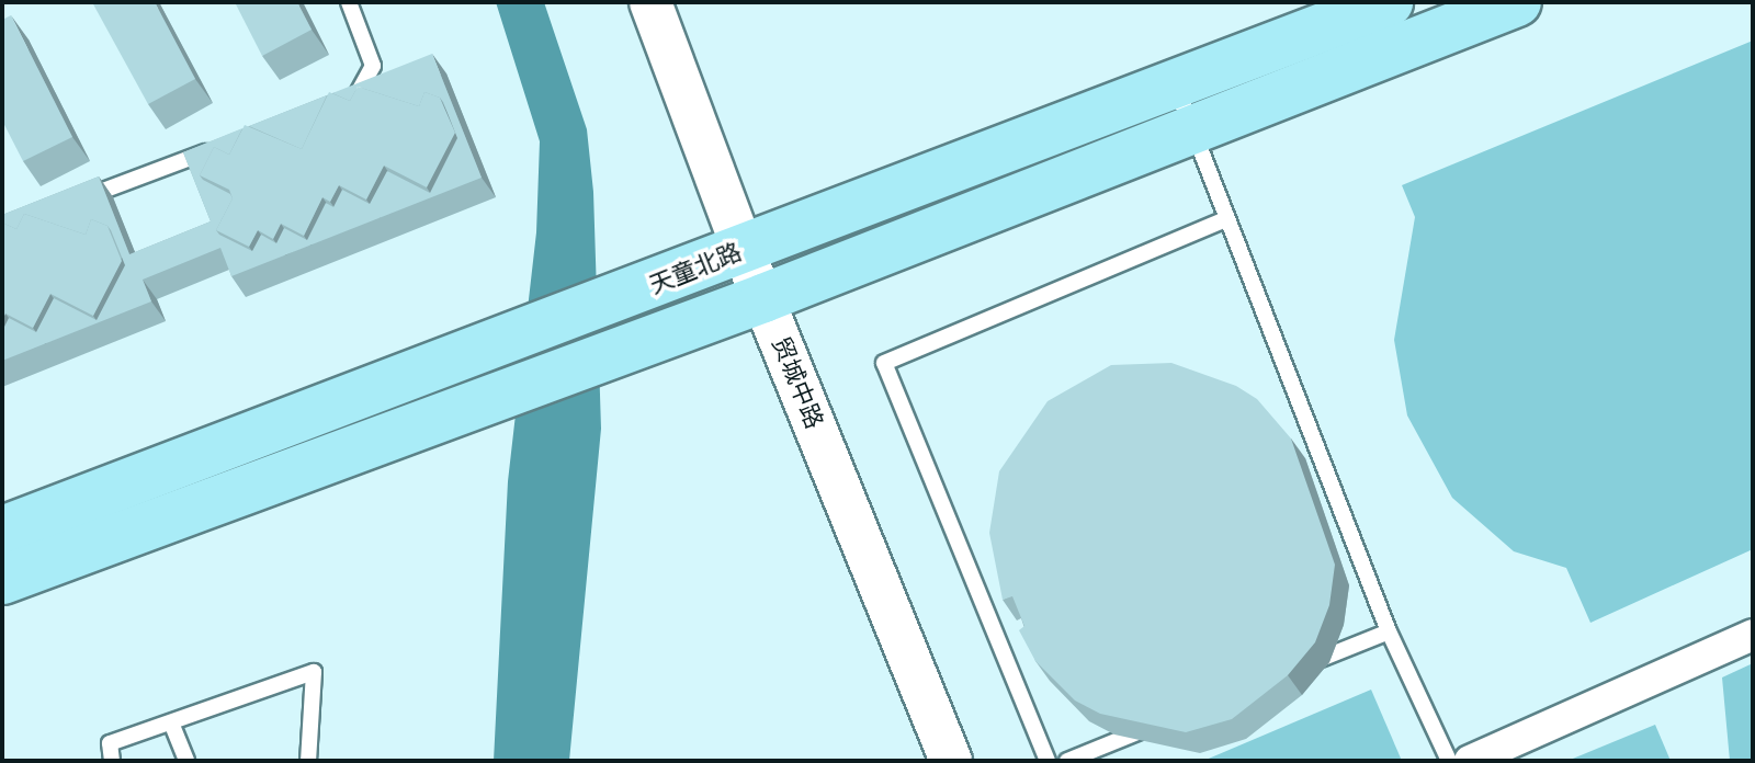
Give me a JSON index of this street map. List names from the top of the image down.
{
  "streets": {
    "main road": ["天童北路", "贸城中路"]
  },
  "crossings": [
    ["天童北路", "贸城中路"]
  ]
}
